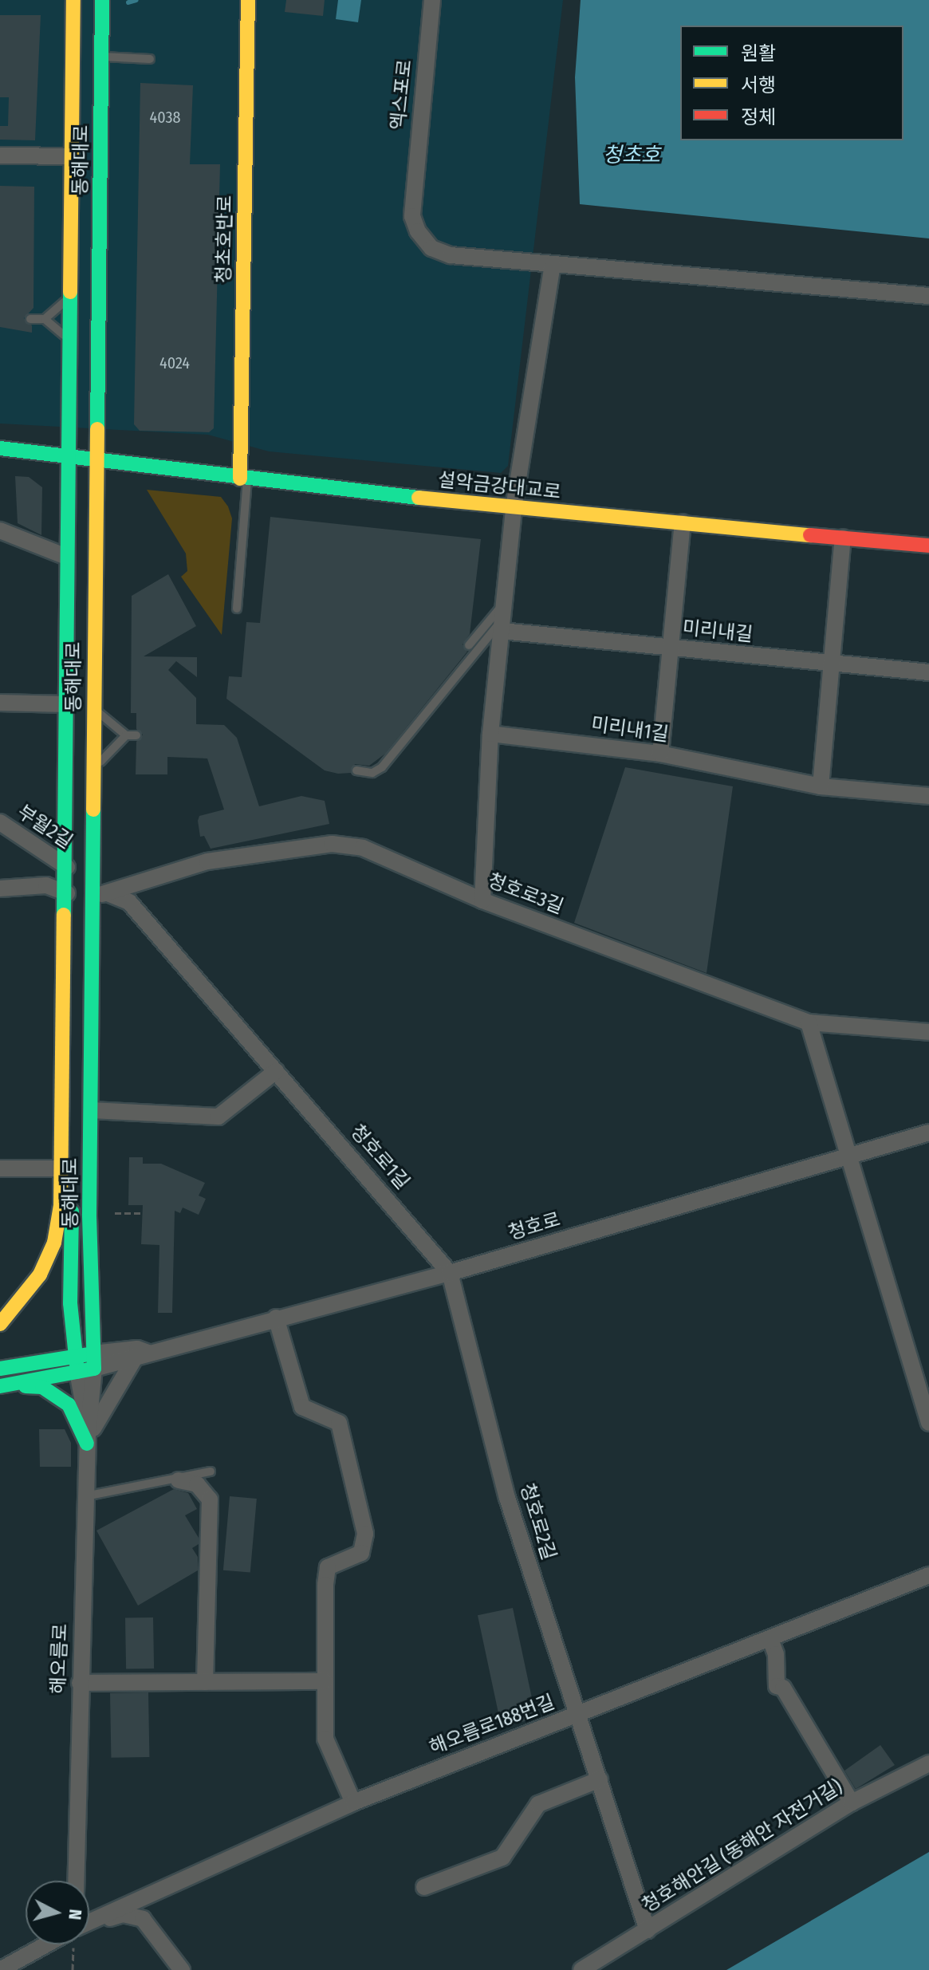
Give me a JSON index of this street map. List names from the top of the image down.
{
  "streets": {
    "main road": ["동해대로", "청초호반로", "설악금강대교로"],
    "street": [
      "엑스포로",
      "미리내길",
      "미리내1길",
      "부월2길",
      "청호로3길",
      "청호로1길",
      "청호로",
      "청호로2길",
      "해오름로",
      "해오름로188번길",
      "청호해안길 (동해안 자전거길)"
    ]
  },
  "crossings": [
    ["동해대로", "설악금강대교로"],
    ["동해대로", "부월2길"],
    ["동해대로", "청호로3길"],
    ["동해대로", "청호로1길"],
    ["동해대로", "청호로"],
    ["동해대로", "해오름로"],
    ["청초호반로", "설악금강대교로"],
    ["청호로3길", "청호로1길"],
    ["청호로1길", "청호로"],
    ["청호로1길", "청호로2길"],
    ["청호로", "청호로2길"],
    ["청호로", "해오름로"],
    ["청호로2길", "해오름로188번길"],
    ["청호로2길", "청호해안길 (동해안 자전거길)"]
  ],
  "water": ["청초호"],
  "house_numbers": ["4038", "4024"],
  "legend": ["원활", "서행", "정체"],
  "north": "right"
}
